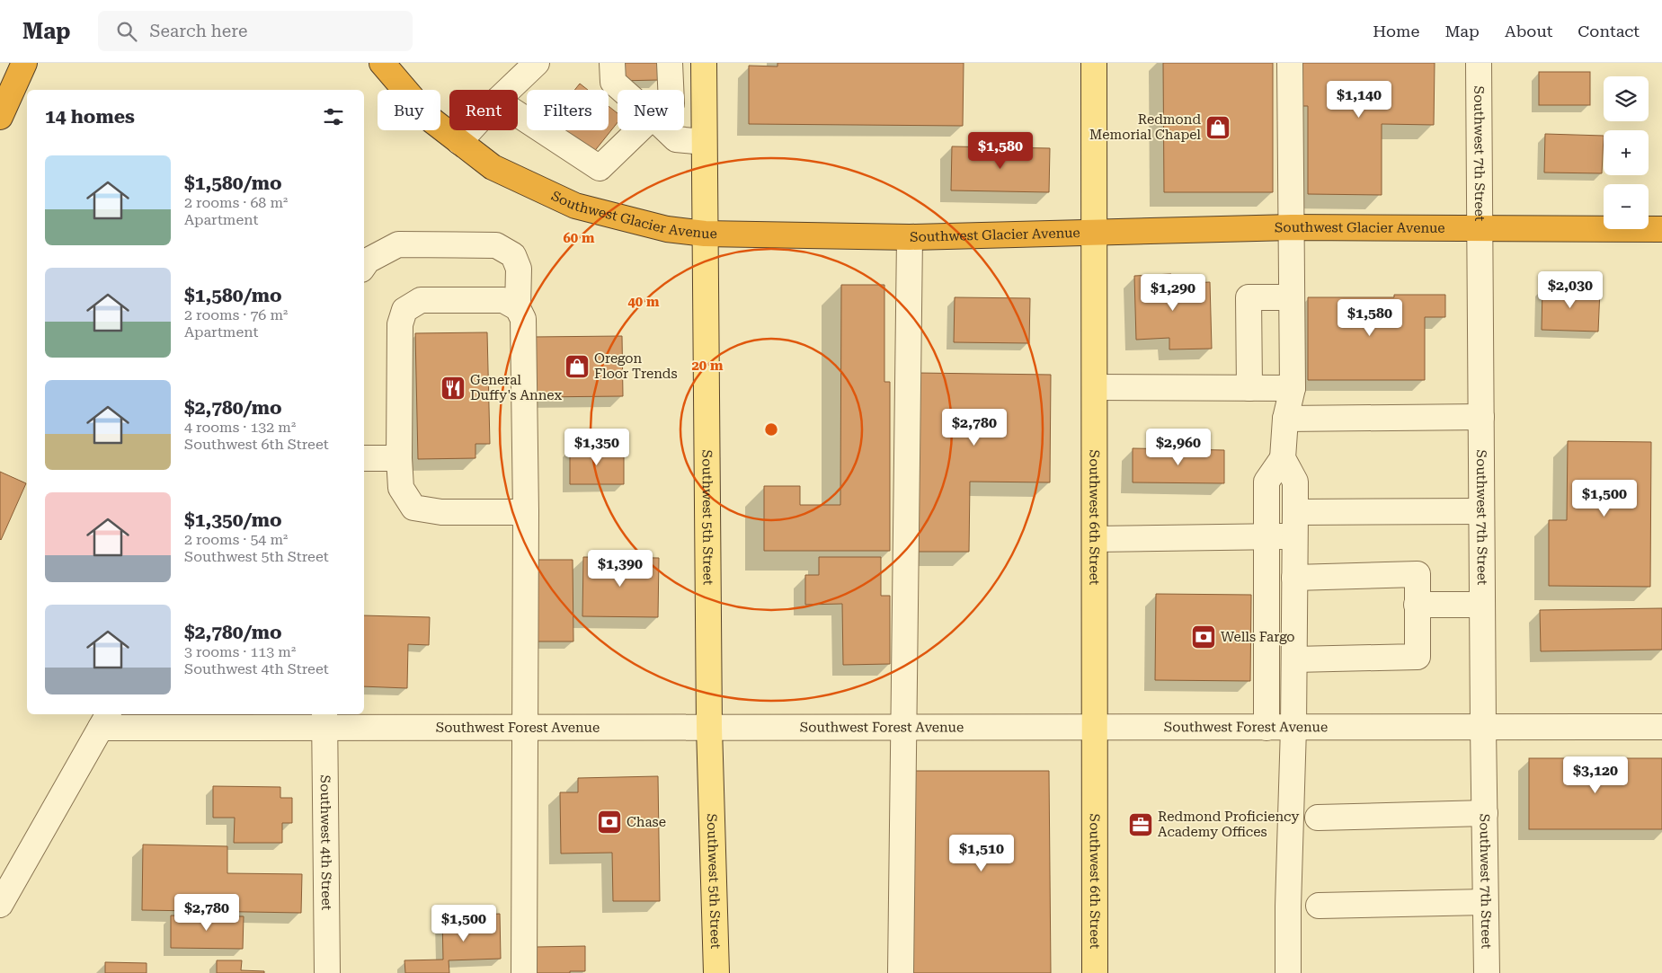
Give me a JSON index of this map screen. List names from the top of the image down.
{
  "streets": {
    "highway": ["Southwest Glacier Avenue"],
    "main road": ["Southwest 5th Street", "Southwest 6th Street"],
    "street": ["Southwest 7th Street", "Southwest Forest Avenue", "Southwest 4th Street"]
  },
  "crossings": [
    ["Southwest 7th Street", "Southwest Glacier Avenue"],
    ["Southwest 7th Street", "Southwest Forest Avenue"],
    ["Southwest Glacier Avenue", "Southwest 5th Street"],
    ["Southwest Glacier Avenue", "Southwest 6th Street"],
    ["Southwest 5th Street", "Southwest Forest Avenue"],
    ["Southwest 6th Street", "Southwest Forest Avenue"],
    ["Southwest Forest Avenue", "Southwest 4th Street"]
  ],
  "places": {
    "shop": ["Redmond Memorial Chapel", "Oregon Floor Trends"],
    "restaurant": ["General Duffy's Annex"],
    "bank": ["Wells Fargo", "Chase"],
    "office": ["Redmond Proficiency Academy Offices"]
  },
  "page": {
    "header": "Map",
    "search": "Search here",
    "nav": [
      "Home",
      "Map",
      "About",
      "Contact"
    ],
    "map_buttons": ["+", "−"],
    "price": [
      "$1,140",
      "$1,580",
      "$2,030",
      "$1,290",
      "$1,580",
      "$2,780",
      "$1,350",
      "$2,960",
      "$1,500",
      "$1,390",
      "$3,120",
      "$1,510",
      "$2,780",
      "$1,500"
    ],
    "chip": [
      "Buy",
      "Rent",
      "Filters",
      "New"
    ],
    "heading": "14 homes",
    "list": [
      {
        "name": "$1,580/mo",
        "note": "2 rooms · 68 m² · Apartment"
      },
      {
        "name": "$1,580/mo",
        "note": "2 rooms · 76 m² · Apartment"
      },
      {
        "name": "$2,780/mo",
        "note": "4 rooms · 132 m² · Southwest 6th Street"
      },
      {
        "name": "$1,350/mo",
        "note": "2 rooms · 54 m² · Southwest 5th Street"
      },
      {
        "name": "$2,780/mo",
        "note": "3 rooms · 113 m² · Southwest 4th Street"
      }
    ]
  },
  "rings": ["60 m", "40 m", "20 m"]
}
